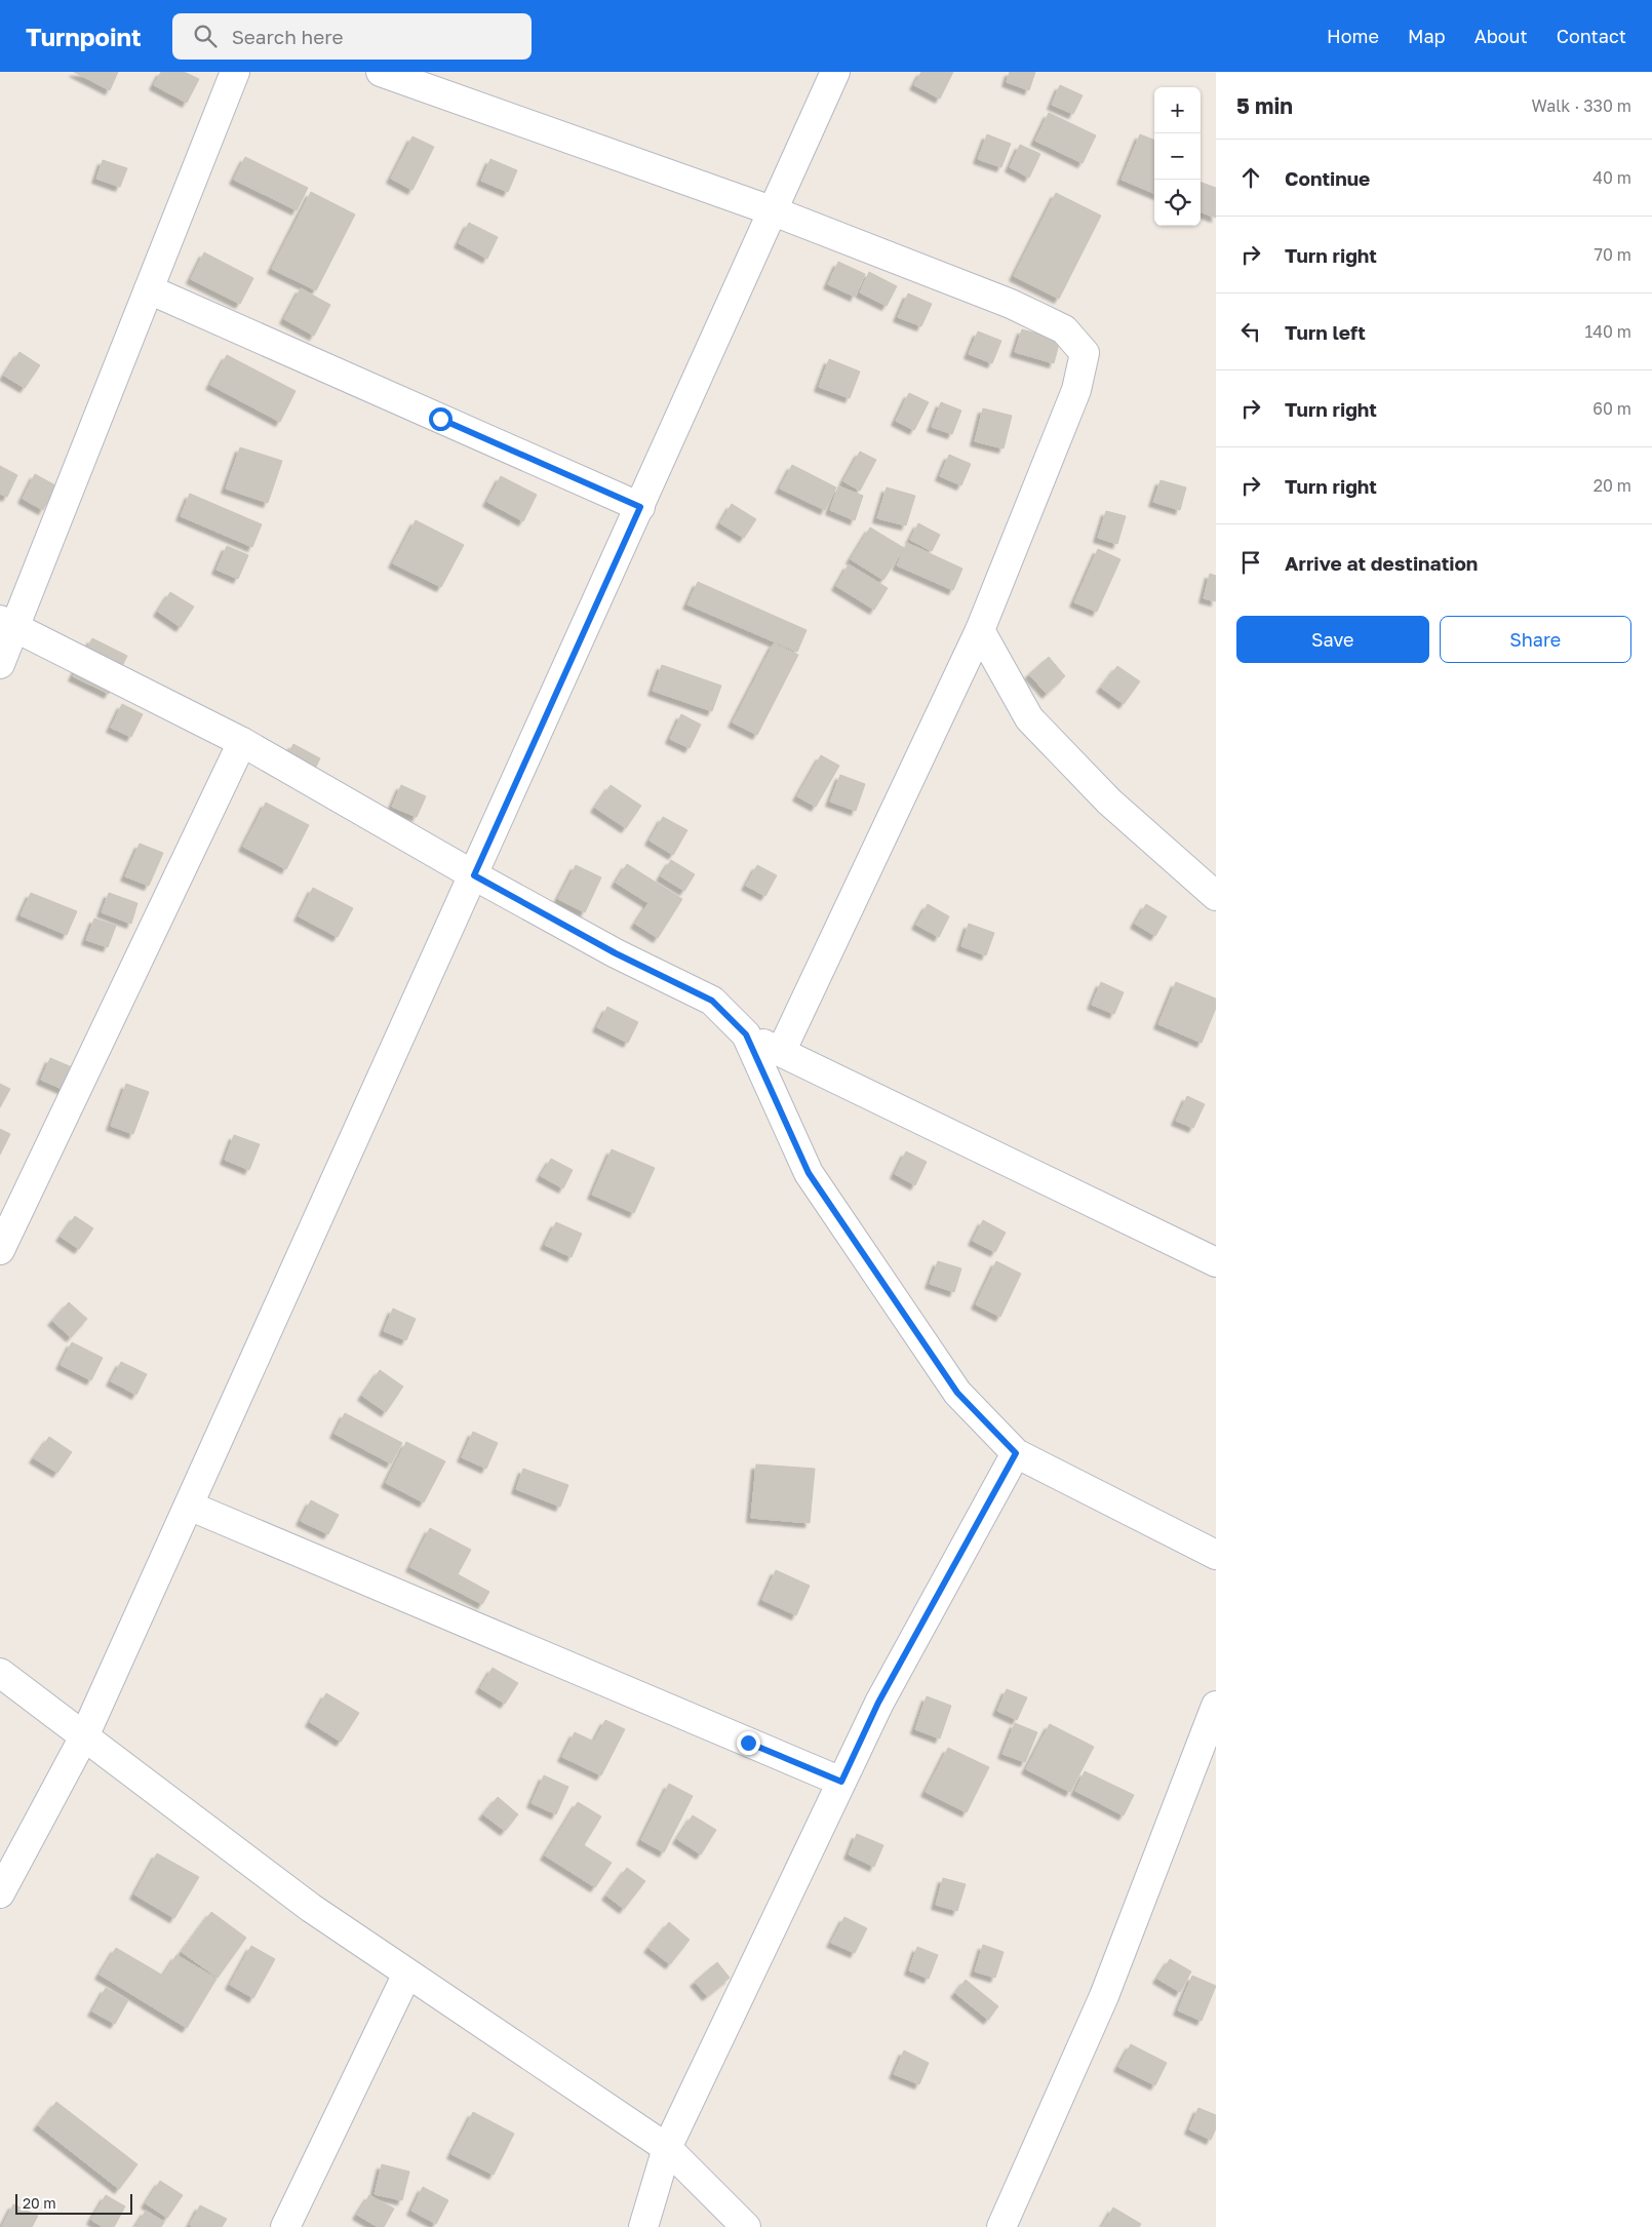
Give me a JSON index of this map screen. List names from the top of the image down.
{
  "scale_bar": "20 m",
  "page": {
    "header": "Turnpoint",
    "search": "Search here",
    "nav": [
      "Home",
      "Map",
      "About",
      "Contact"
    ],
    "heading": ["5 min", "Walk · 330 m"],
    "map_buttons": ["+", "−"],
    "list": [
      ["Continue", "40 m"],
      ["Turn right", "70 m"],
      ["Turn left", "140 m"],
      ["Turn right", "60 m"],
      ["Turn right", "20 m"],
      "Arrive at destination"
    ],
    "buttons": ["Save", "Share"],
    "scale": "20 m"
  }
}
